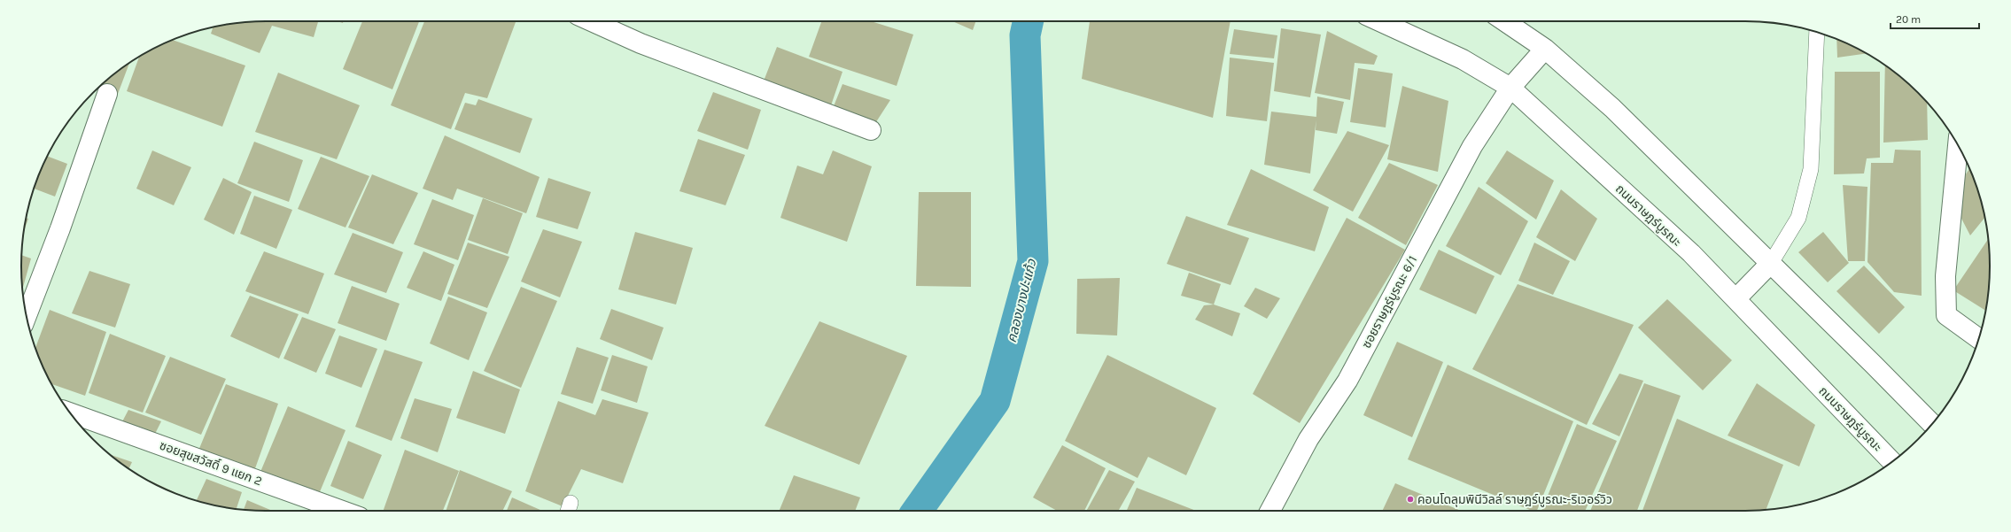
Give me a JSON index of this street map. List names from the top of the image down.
{
  "streets": {
    "street": ["ถนนราษฎร์บูรณะ", "ซอยราษฎร์บูรณะ 6/1", "ซอยสุขสวัสดิ์ 9 แยก 2"]
  },
  "crossings": [
    ["ถนนราษฎร์บูรณะ", "ซอยราษฎร์บูรณะ 6/1"]
  ],
  "water": ["คลองบางปะแก้ว"],
  "places": ["คอนโดลุมพินีวิลล์ ราษฎร์บูรณะ-ริเวอร์วิว"],
  "scale_bar": "20 m"
}
